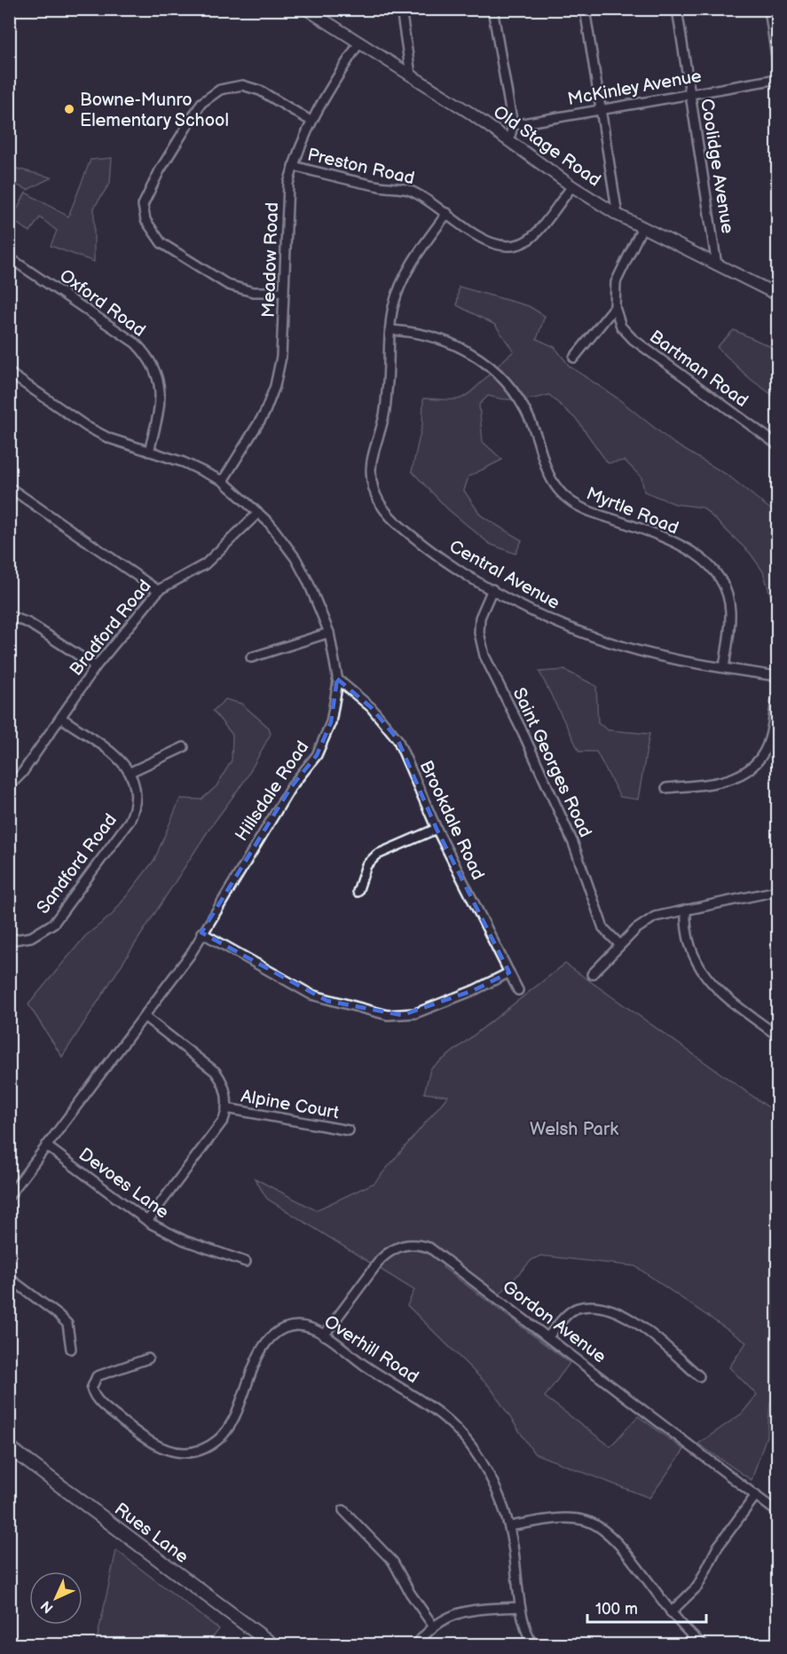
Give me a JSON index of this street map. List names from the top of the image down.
{
  "streets": {
    "main road": ["Rues Lane"],
    "street": [
      "McKinley Avenue",
      "Old Stage Road",
      "Preston Road",
      "Coolidge Avenue",
      "Meadow Road",
      "Oxford Road",
      "Bartman Road",
      "Myrtle Road",
      "Central Avenue",
      "Bradford Road",
      "Saint Georges Road",
      "Hillsdale Road",
      "Brookdale Road",
      "Sandford Road",
      "Alpine Court",
      "Devoes Lane",
      "Gordon Avenue",
      "Overhill Road"
    ]
  },
  "crossings": [
    ["McKinley Avenue", "Coolidge Avenue"],
    ["Old Stage Road", "Preston Road"],
    ["Old Stage Road", "Coolidge Avenue"],
    ["Old Stage Road", "Meadow Road"],
    ["Preston Road", "Meadow Road"],
    ["Preston Road", "Central Avenue"],
    ["Meadow Road", "Hillsdale Road"],
    ["Oxford Road", "Hillsdale Road"],
    ["Myrtle Road", "Central Avenue"],
    ["Central Avenue", "Saint Georges Road"],
    ["Bradford Road", "Hillsdale Road"],
    ["Hillsdale Road", "Brookdale Road"],
    ["Hillsdale Road", "Devoes Lane"],
    ["Gordon Avenue", "Overhill Road"]
  ],
  "parks": ["Welsh Park"],
  "places": ["Bowne-Munro Elementary School"],
  "scale_bar": "100 m",
  "north": "bottom left"
}
